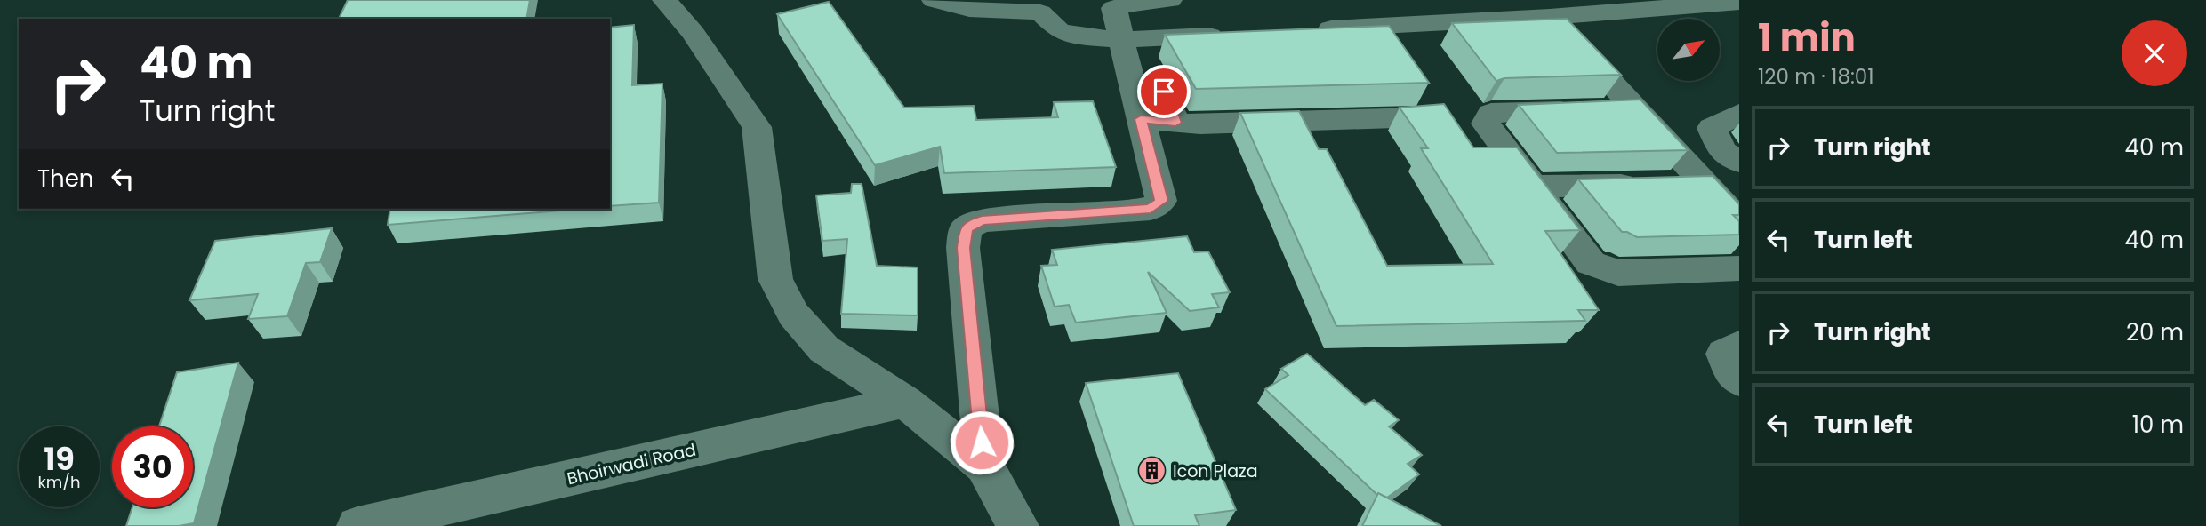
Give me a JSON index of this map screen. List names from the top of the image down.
{
  "streets": {
    "street": ["Bhoirwadi Road"]
  },
  "places": {
    "building": ["Icon Plaza"]
  },
  "north": "top right",
  "page": {
    "heading": ["1 min", "120 m · 18:01"],
    "turn": ["40 m", "Turn right"],
    "list": [
      {
        "name": "Turn right",
        "value": "40 m"
      },
      {
        "name": "Turn left",
        "value": "40 m"
      },
      {
        "name": "Turn right",
        "value": "20 m"
      },
      {
        "name": "Turn left",
        "value": "10 m"
      }
    ],
    "then": "Then",
    "speed": "19 km/h",
    "limit": "30"
  }
}
